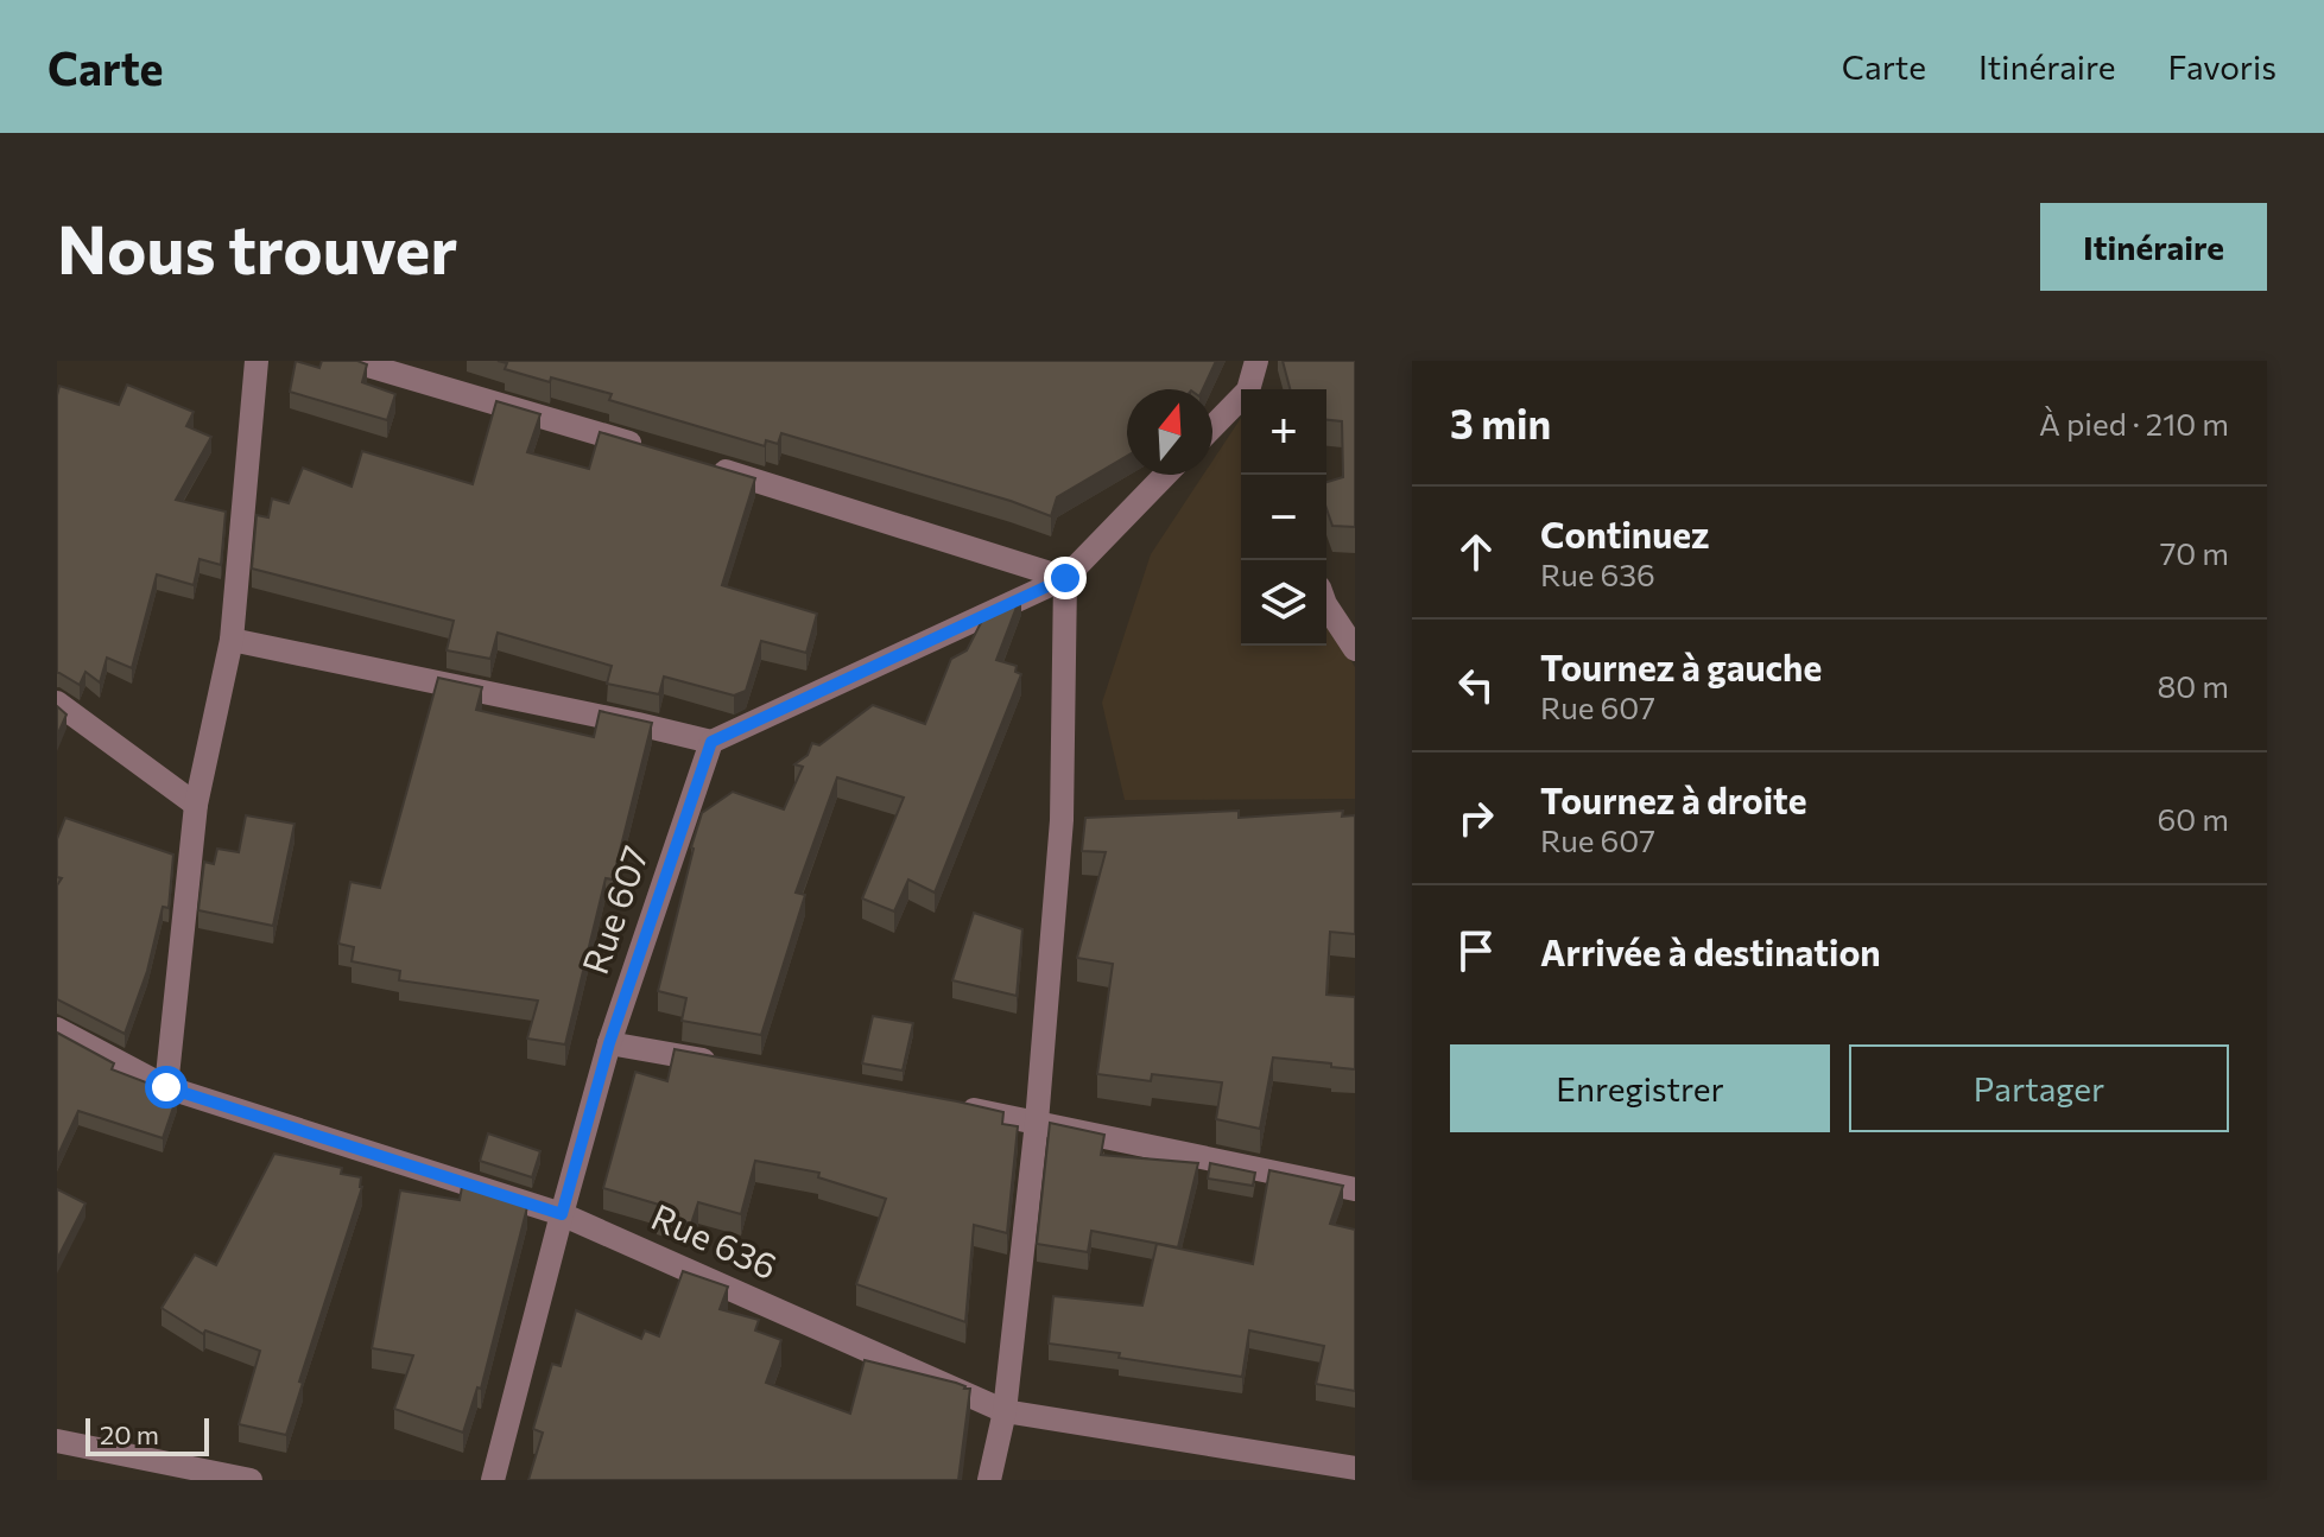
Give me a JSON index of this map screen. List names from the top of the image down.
{
  "streets": {
    "street": ["Rue 607", "Rue 636"]
  },
  "crossings": [
    ["Rue 607", "Rue 636"]
  ],
  "scale_bar": "20 m",
  "north": "top",
  "page": {
    "header": "Carte",
    "nav": ["Carte", "Itinéraire", "Favoris"],
    "buttons": [
      "Itinéraire",
      ["Enregistrer", "Partager"]
    ],
    "title": "Nous trouver",
    "heading": ["3 min", "À pied · 210 m"],
    "map_buttons": ["+", "−"],
    "list": [
      ["Continuez", "Rue 636", "70 m"],
      ["Tournez à gauche", "Rue 607", "80 m"],
      ["Tournez à droite", "Rue 607", "60 m"],
      "Arrivée à destination"
    ],
    "scale": "20 m"
  }
}
